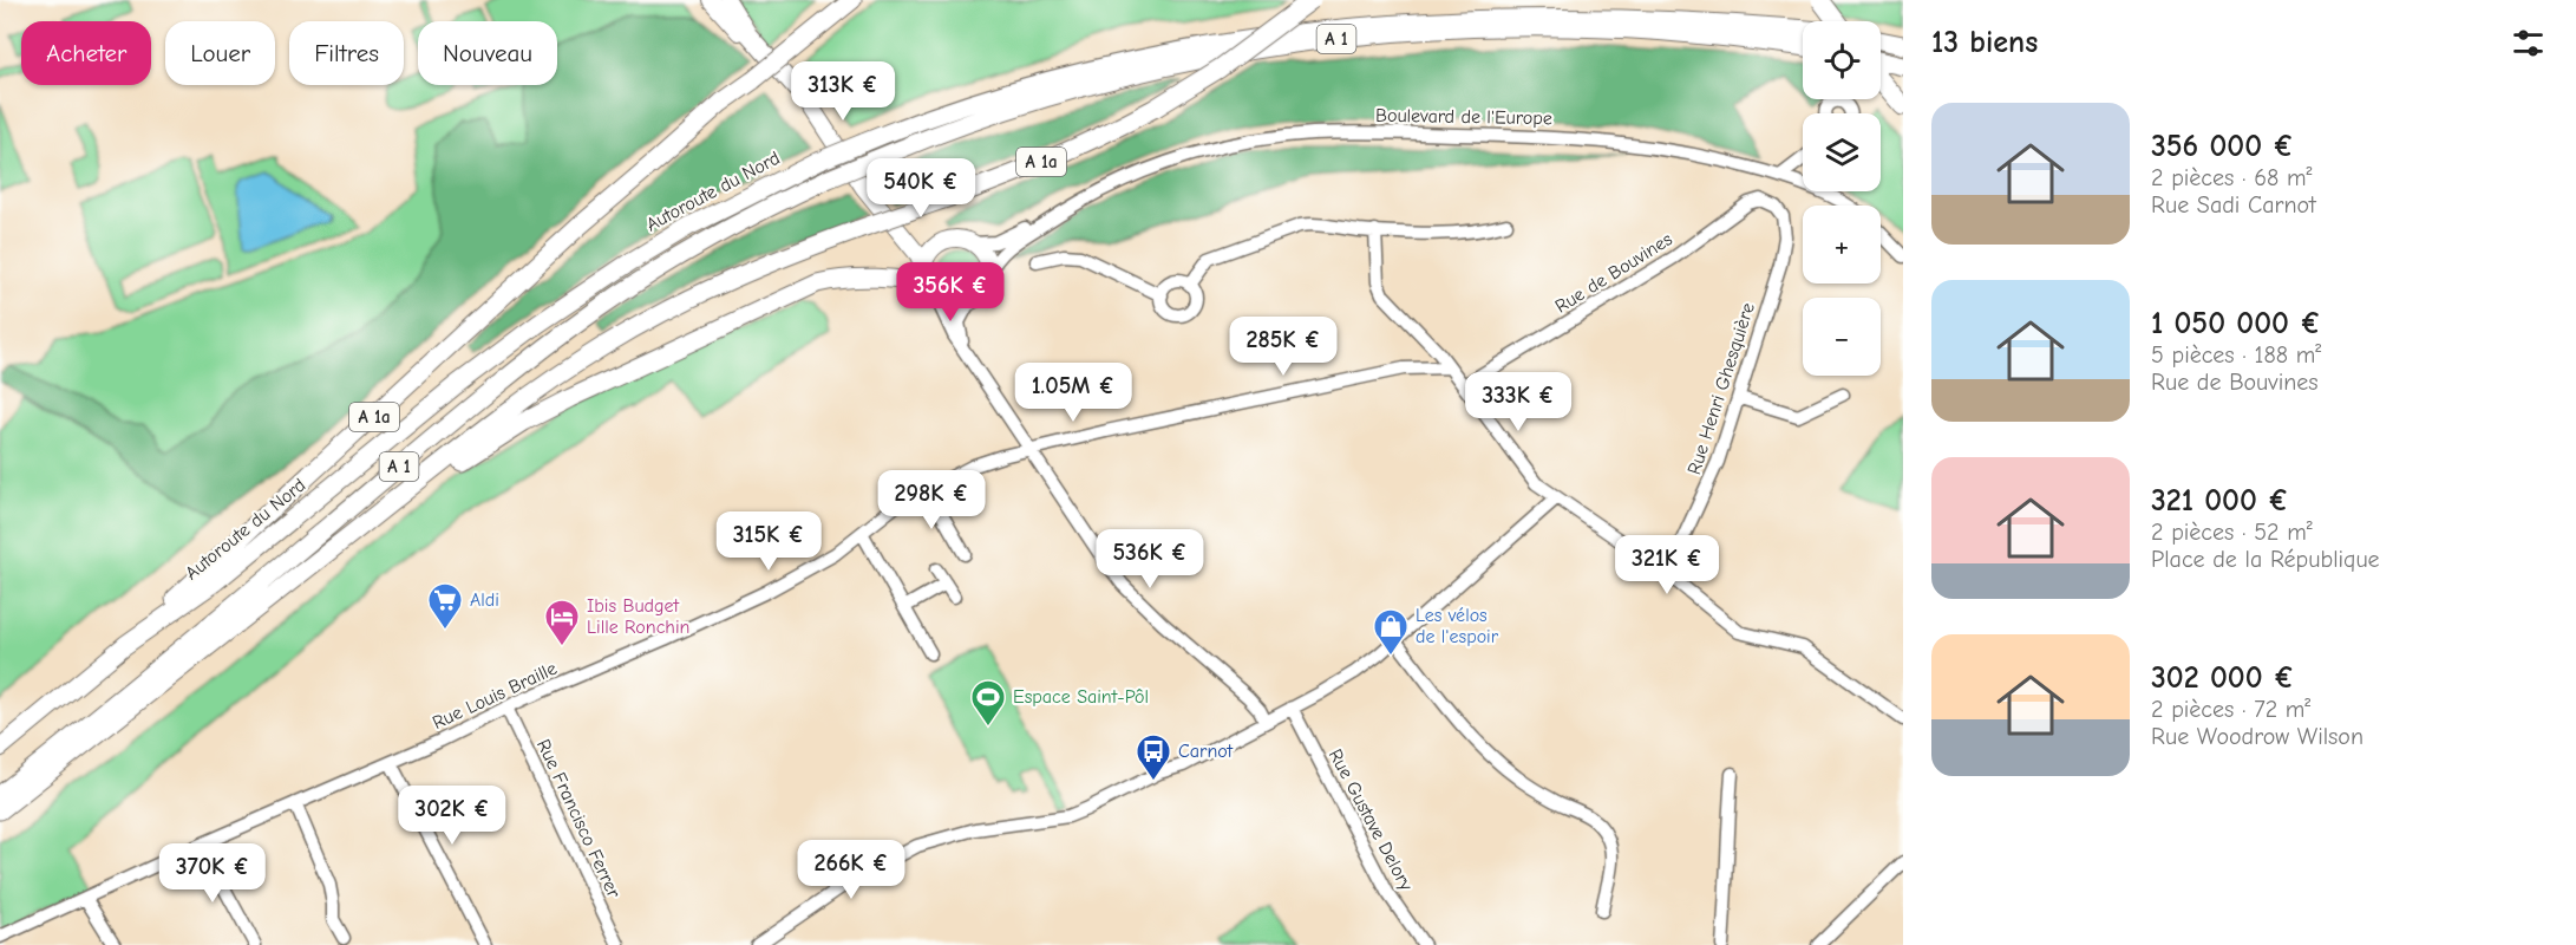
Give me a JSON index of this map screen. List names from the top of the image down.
{
  "streets": {
    "highway": ["A 1", "A 1a", "Autoroute du Nord"],
    "street": [
      "Boulevard de l'Europe",
      "Rue de Bouvines",
      "Rue Henri Ghesquière",
      "Rue Louis Braille",
      "Rue Francisco Ferrer",
      "Rue Gustave Delory"
    ]
  },
  "crossings": [
    ["A 1a", "Autoroute du Nord"],
    ["Rue de Bouvines", "Rue Henri Ghesquière"],
    ["Rue Louis Braille", "Rue Francisco Ferrer"]
  ],
  "places": {
    "supermarket": ["Aldi"],
    "hotel": ["Ibis Budget Lille Ronchin"],
    "shop": ["Les vélos de l'espoir"],
    "sports": ["Espace Saint-Pôl"],
    "bus stop": ["Carnot"]
  },
  "page": {
    "heading": "13 biens",
    "map_buttons": ["+", "−"],
    "chip": [
      "Acheter",
      "Louer",
      "Filtres",
      "Nouveau"
    ],
    "price": [
      "313K €",
      "540K €",
      "356K €",
      "285K €",
      "1.05M €",
      "333K €",
      "298K €",
      "315K €",
      "536K €",
      "321K €",
      "302K €",
      "266K €",
      "370K €"
    ],
    "list": [
      {
        "name": "356 000 €",
        "note": "2 pièces · 68 m² · Rue Sadi Carnot"
      },
      {
        "name": "1 050 000 €",
        "note": "5 pièces · 188 m² · Rue de Bouvines"
      },
      {
        "name": "321 000 €",
        "note": "2 pièces · 52 m² · Place de la République"
      },
      {
        "name": "302 000 €",
        "note": "2 pièces · 72 m² · Rue Woodrow Wilson"
      }
    ]
  }
}
